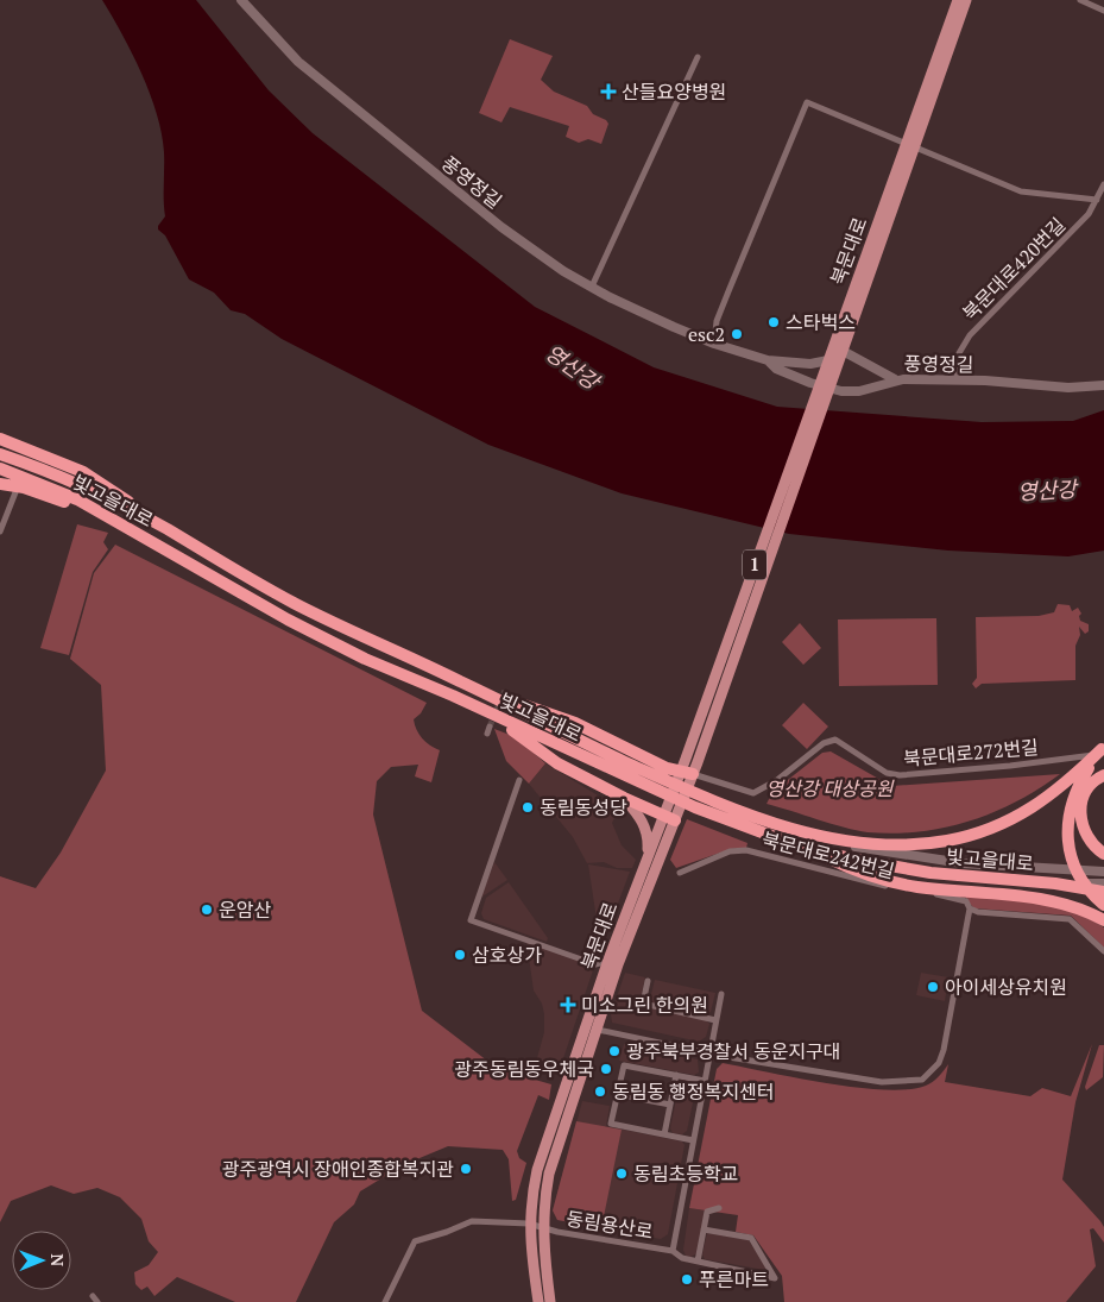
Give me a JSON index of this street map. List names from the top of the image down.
{
  "streets": {
    "highway": ["빛고을대로"],
    "main road": ["북문대로", "1"],
    "street": [
      "풍영정길",
      "북문대로420번길",
      "북문대로272번길",
      "북문대로242번길",
      "동림용산로"
    ]
  },
  "crossings": [
    ["풍영정길", "북문대로420번길"],
    ["북문대로", "북문대로272번길"],
    ["북문대로", "동림용산로"]
  ],
  "water": ["영산강"],
  "parks": ["영산강 대상공원"],
  "places": {
    "health": ["산들요양병원", "미소그린 한의원"],
    "other": [
      "스타벅스",
      "esc2",
      "동림동성당",
      "운암산",
      "삼호상가",
      "아이세상유치원",
      "광주북부경찰서 동운지구대",
      "광주동림동우체국",
      "동림동 행정복지센터",
      "광주광역시 장애인종합복지관",
      "동림초등학교",
      "푸른마트"
    ]
  },
  "north": "right"
}
